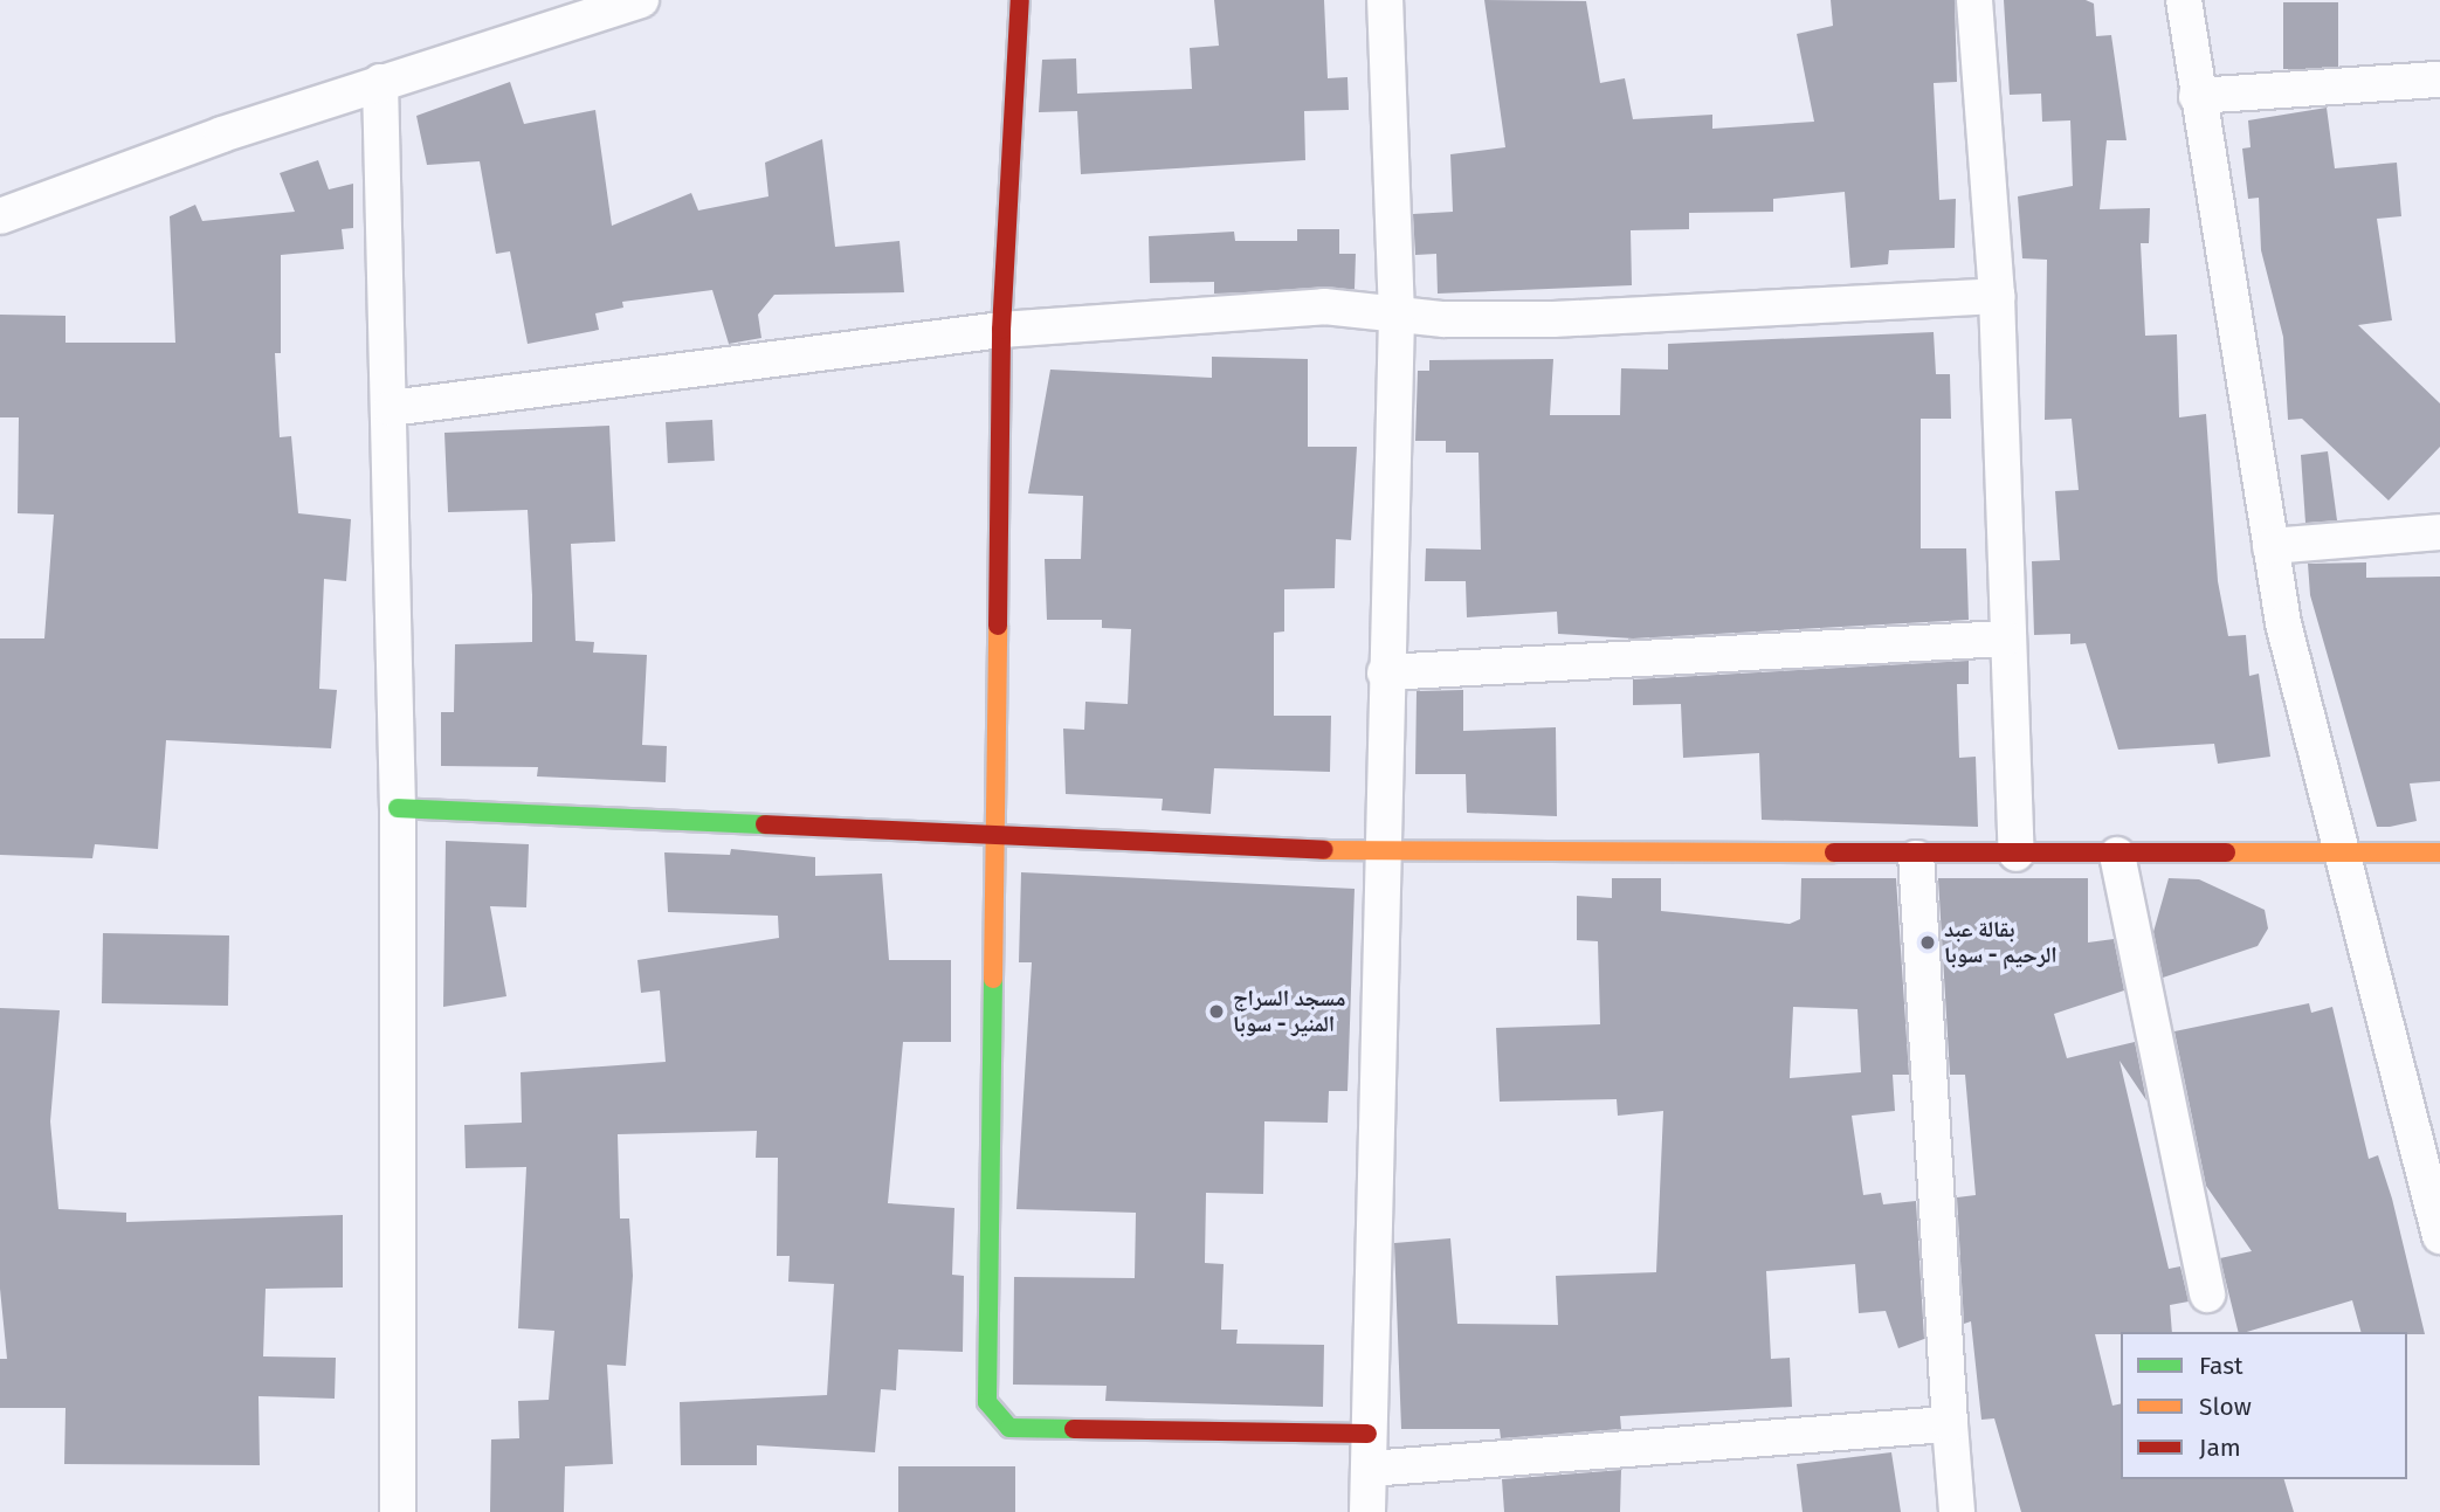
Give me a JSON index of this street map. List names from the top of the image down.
{
  "places": ["بقالة عبد الرحيم - سوبا", "مسجد السراج المنير - سوبا"],
  "legend": ["Fast", "Slow", "Jam"]
}
